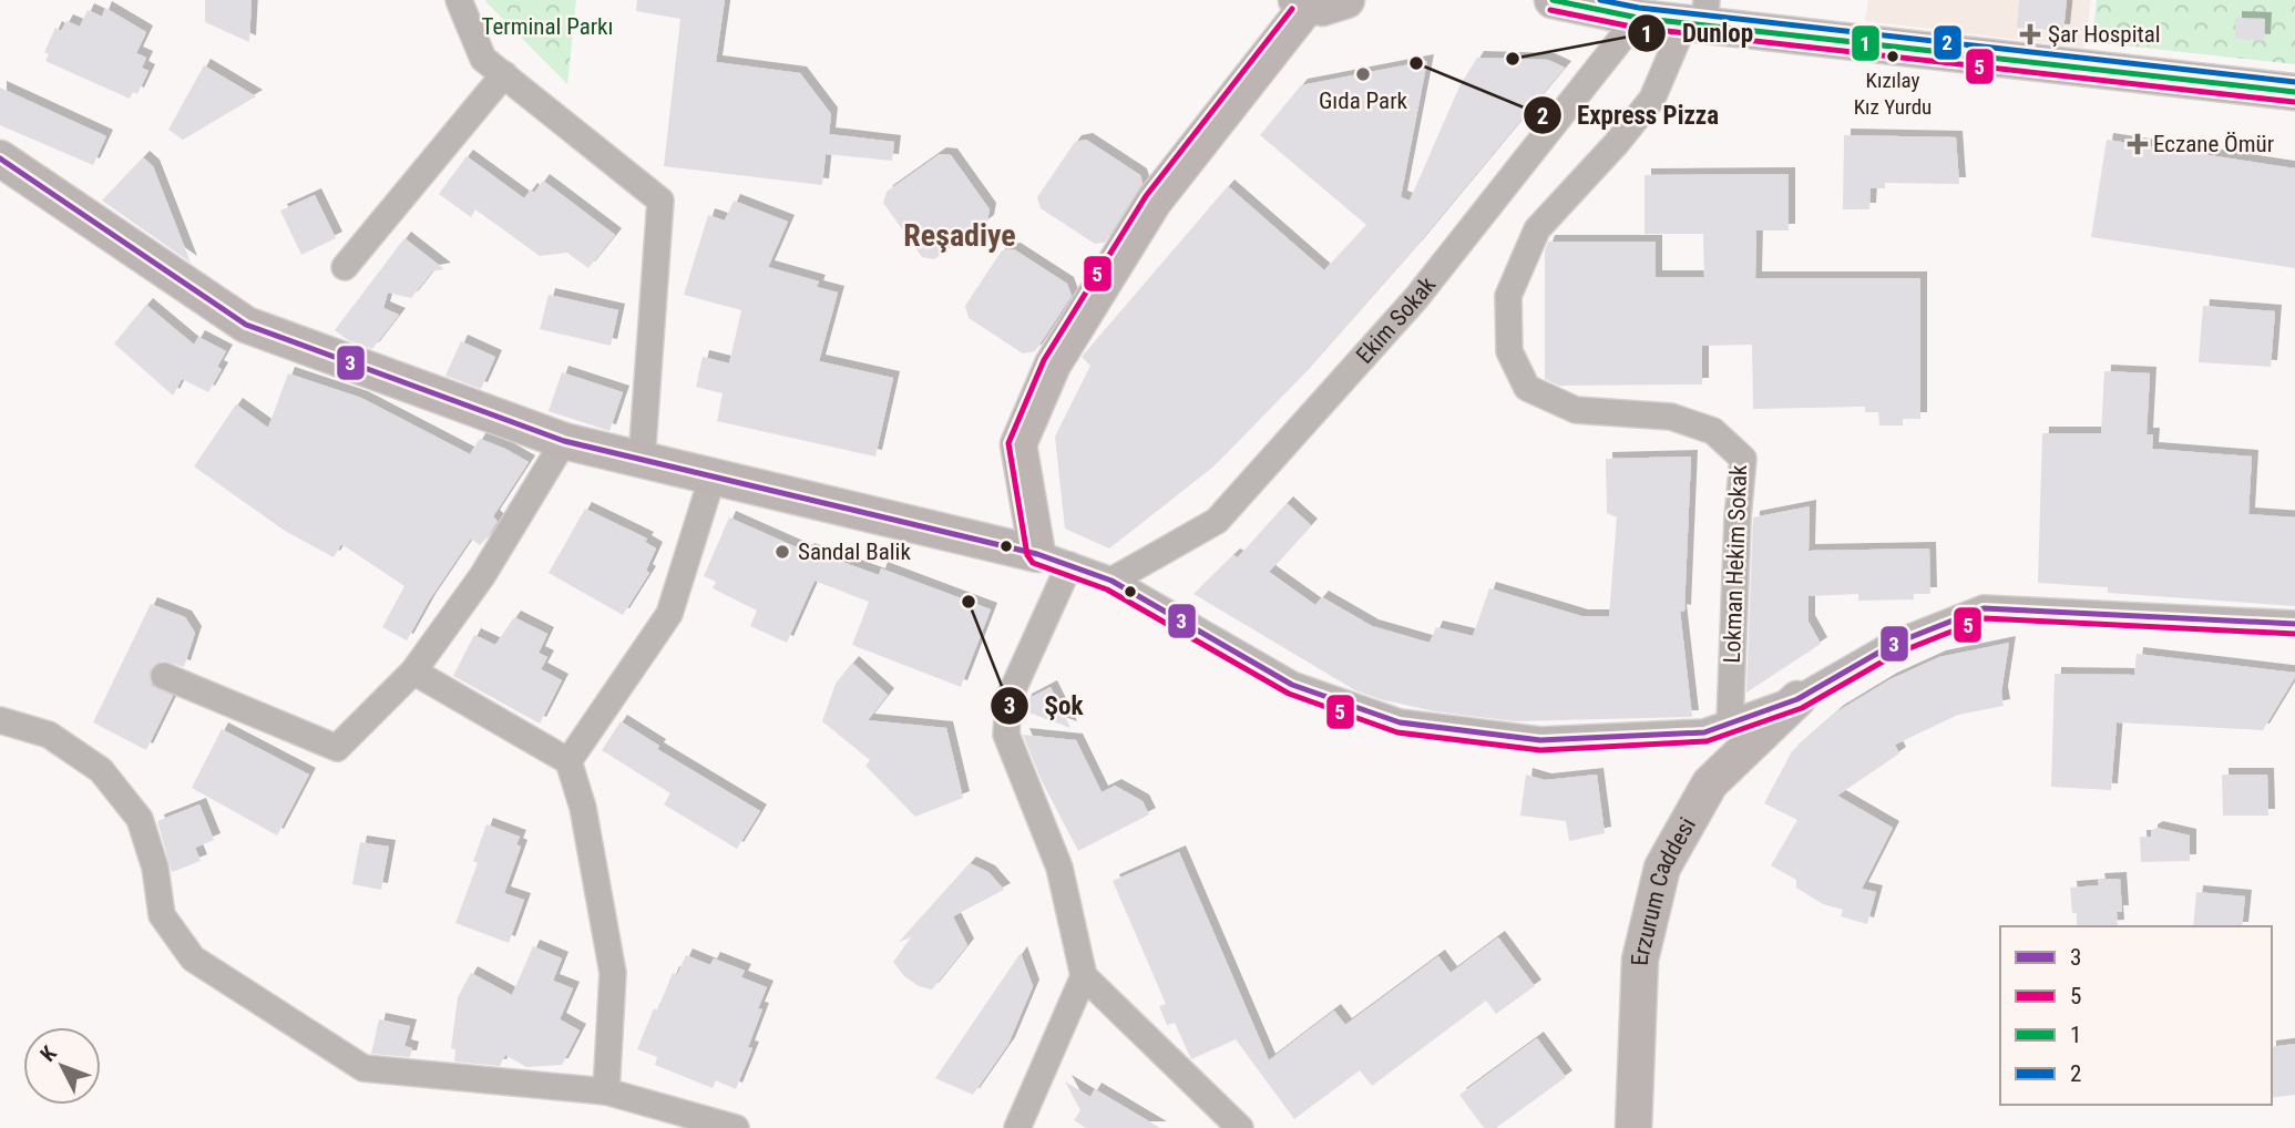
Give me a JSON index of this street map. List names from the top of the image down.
{
  "streets": {
    "street": ["Ekim Sokak", "Lokman Hekim Sokak", "Erzurum Caddesi"]
  },
  "districts": ["Reşadiye"],
  "parks": ["Terminal Parkı"],
  "places": {
    "health": ["Şar Hospital", "Eczane Ömür"],
    "other": [
      "Kızılay Kız Yurdu",
      "Dunlop",
      "Express Pizza",
      "Gıda Park",
      "Sandal Balik",
      "Şok"
    ]
  },
  "lines": [
    "transit line 1",
    "transit line 2",
    "transit line 5",
    "transit line 3"
  ],
  "legend": [
    "3",
    "5",
    "1",
    "2"
  ],
  "north": "top left"
}
